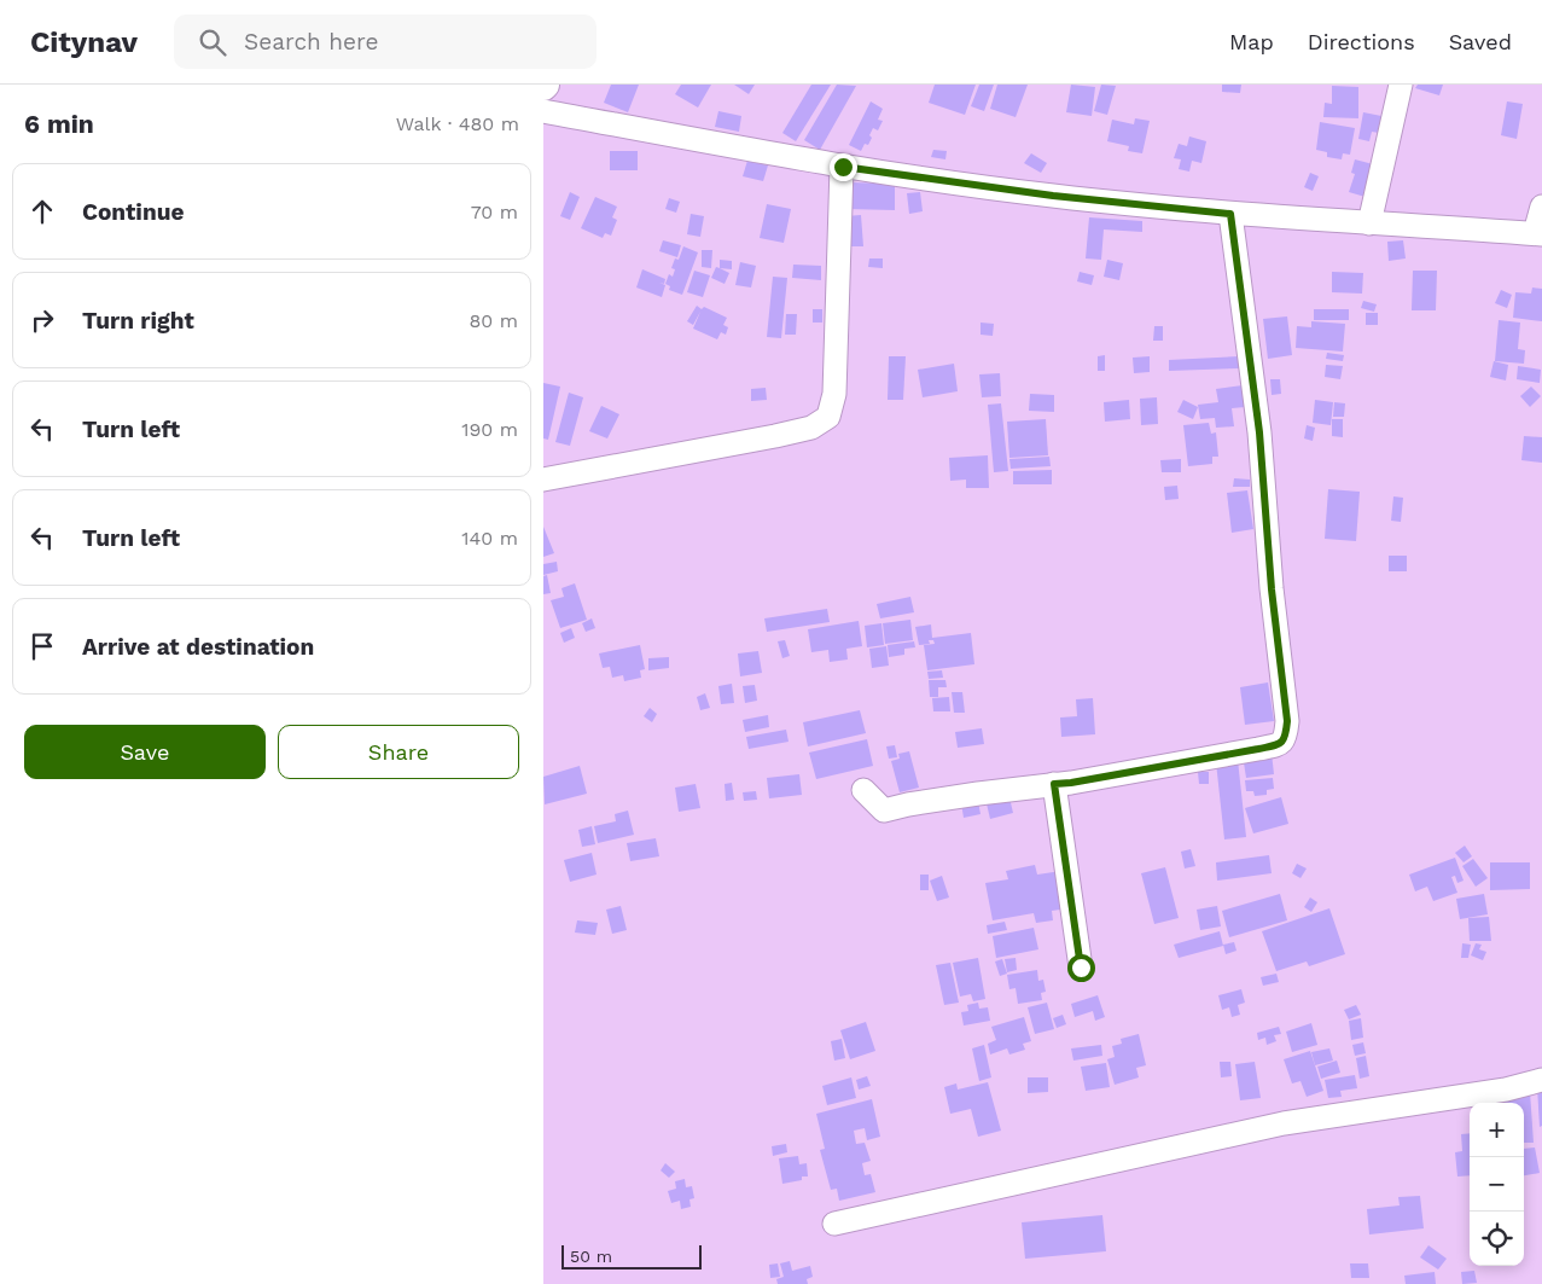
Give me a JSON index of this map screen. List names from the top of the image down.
{
  "scale_bar": "50 m",
  "page": {
    "header": "Citynav",
    "search": "Search here",
    "nav": ["Map", "Directions", "Saved"],
    "heading": ["6 min", "Walk · 480 m"],
    "list": [
      ["Continue", "70 m"],
      ["Turn right", "80 m"],
      ["Turn left", "190 m"],
      ["Turn left", "140 m"],
      "Arrive at destination"
    ],
    "buttons": ["Save", "Share"],
    "map_buttons": ["+", "−"],
    "scale": "50 m"
  }
}
